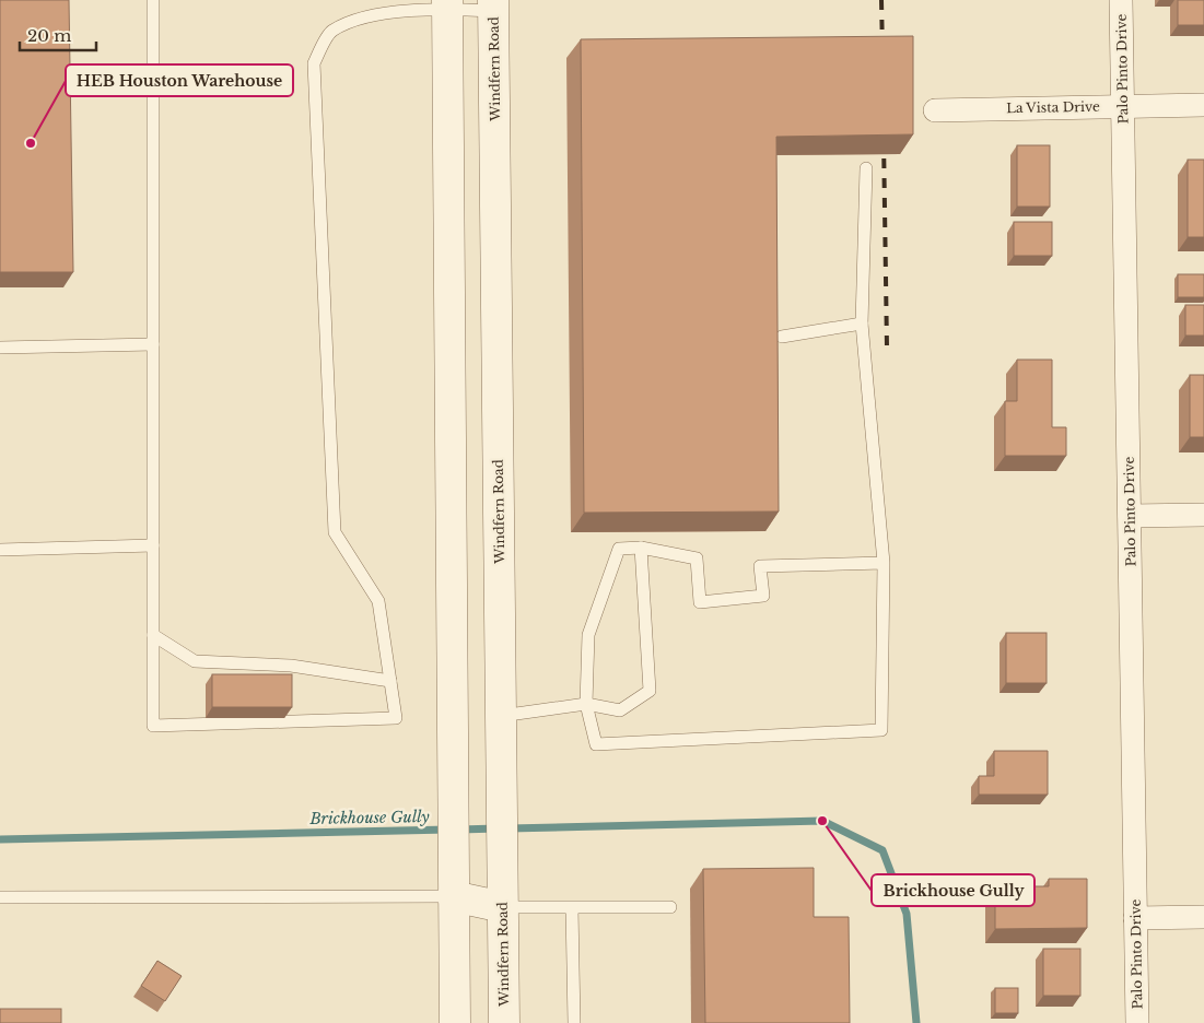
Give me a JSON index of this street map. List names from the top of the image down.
{
  "streets": {
    "street": ["Windfern Road", "Palo Pinto Drive", "La Vista Drive"]
  },
  "crossings": [
    ["Palo Pinto Drive", "La Vista Drive"]
  ],
  "water": ["Brickhouse Gully"],
  "places": ["HEB Houston Warehouse", "Brickhouse Gully"],
  "scale_bar": "20 m"
}
